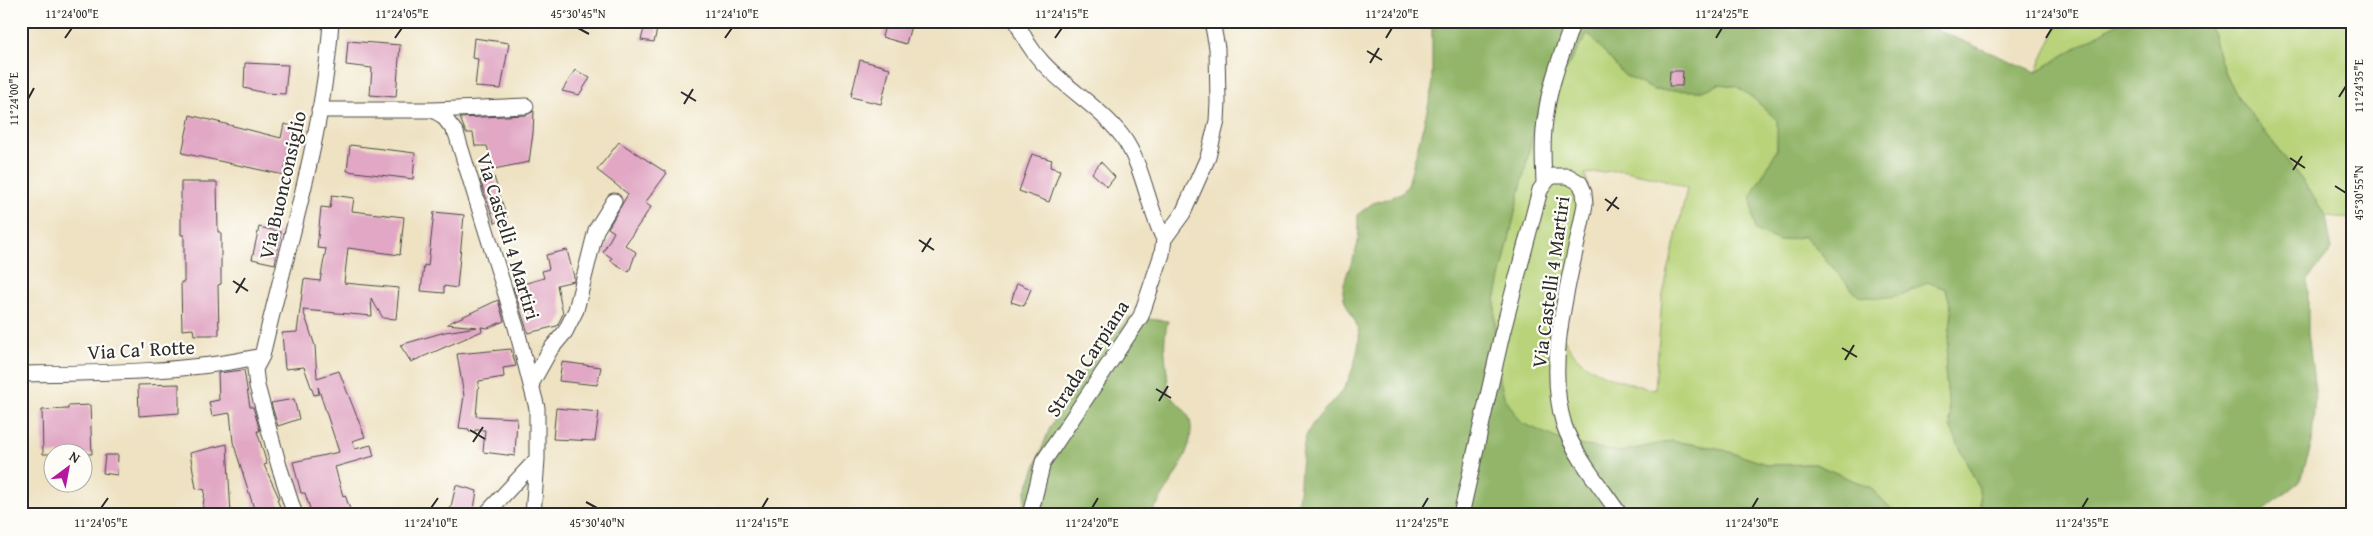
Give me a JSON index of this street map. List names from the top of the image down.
{
  "streets": {
    "street": [
      "Via Buonconsiglio",
      "Via Castelli 4 Martiri",
      "Via Ca' Rotte",
      "Strada Carpiana"
    ]
  },
  "crossings": [
    ["Via Buonconsiglio", "Via Ca' Rotte"]
  ],
  "north": "top right",
  "coordinates": [
    "11°24'00\"E",
    "11°24'05\"E",
    "45°30'45\"N",
    "11°24'10\"E",
    "11°24'15\"E",
    "11°24'20\"E",
    "11°24'25\"E",
    "11°24'30\"E",
    "11°24'35\"E",
    "45°30'55\"N",
    "45°30'40\"N"
  ]
}
